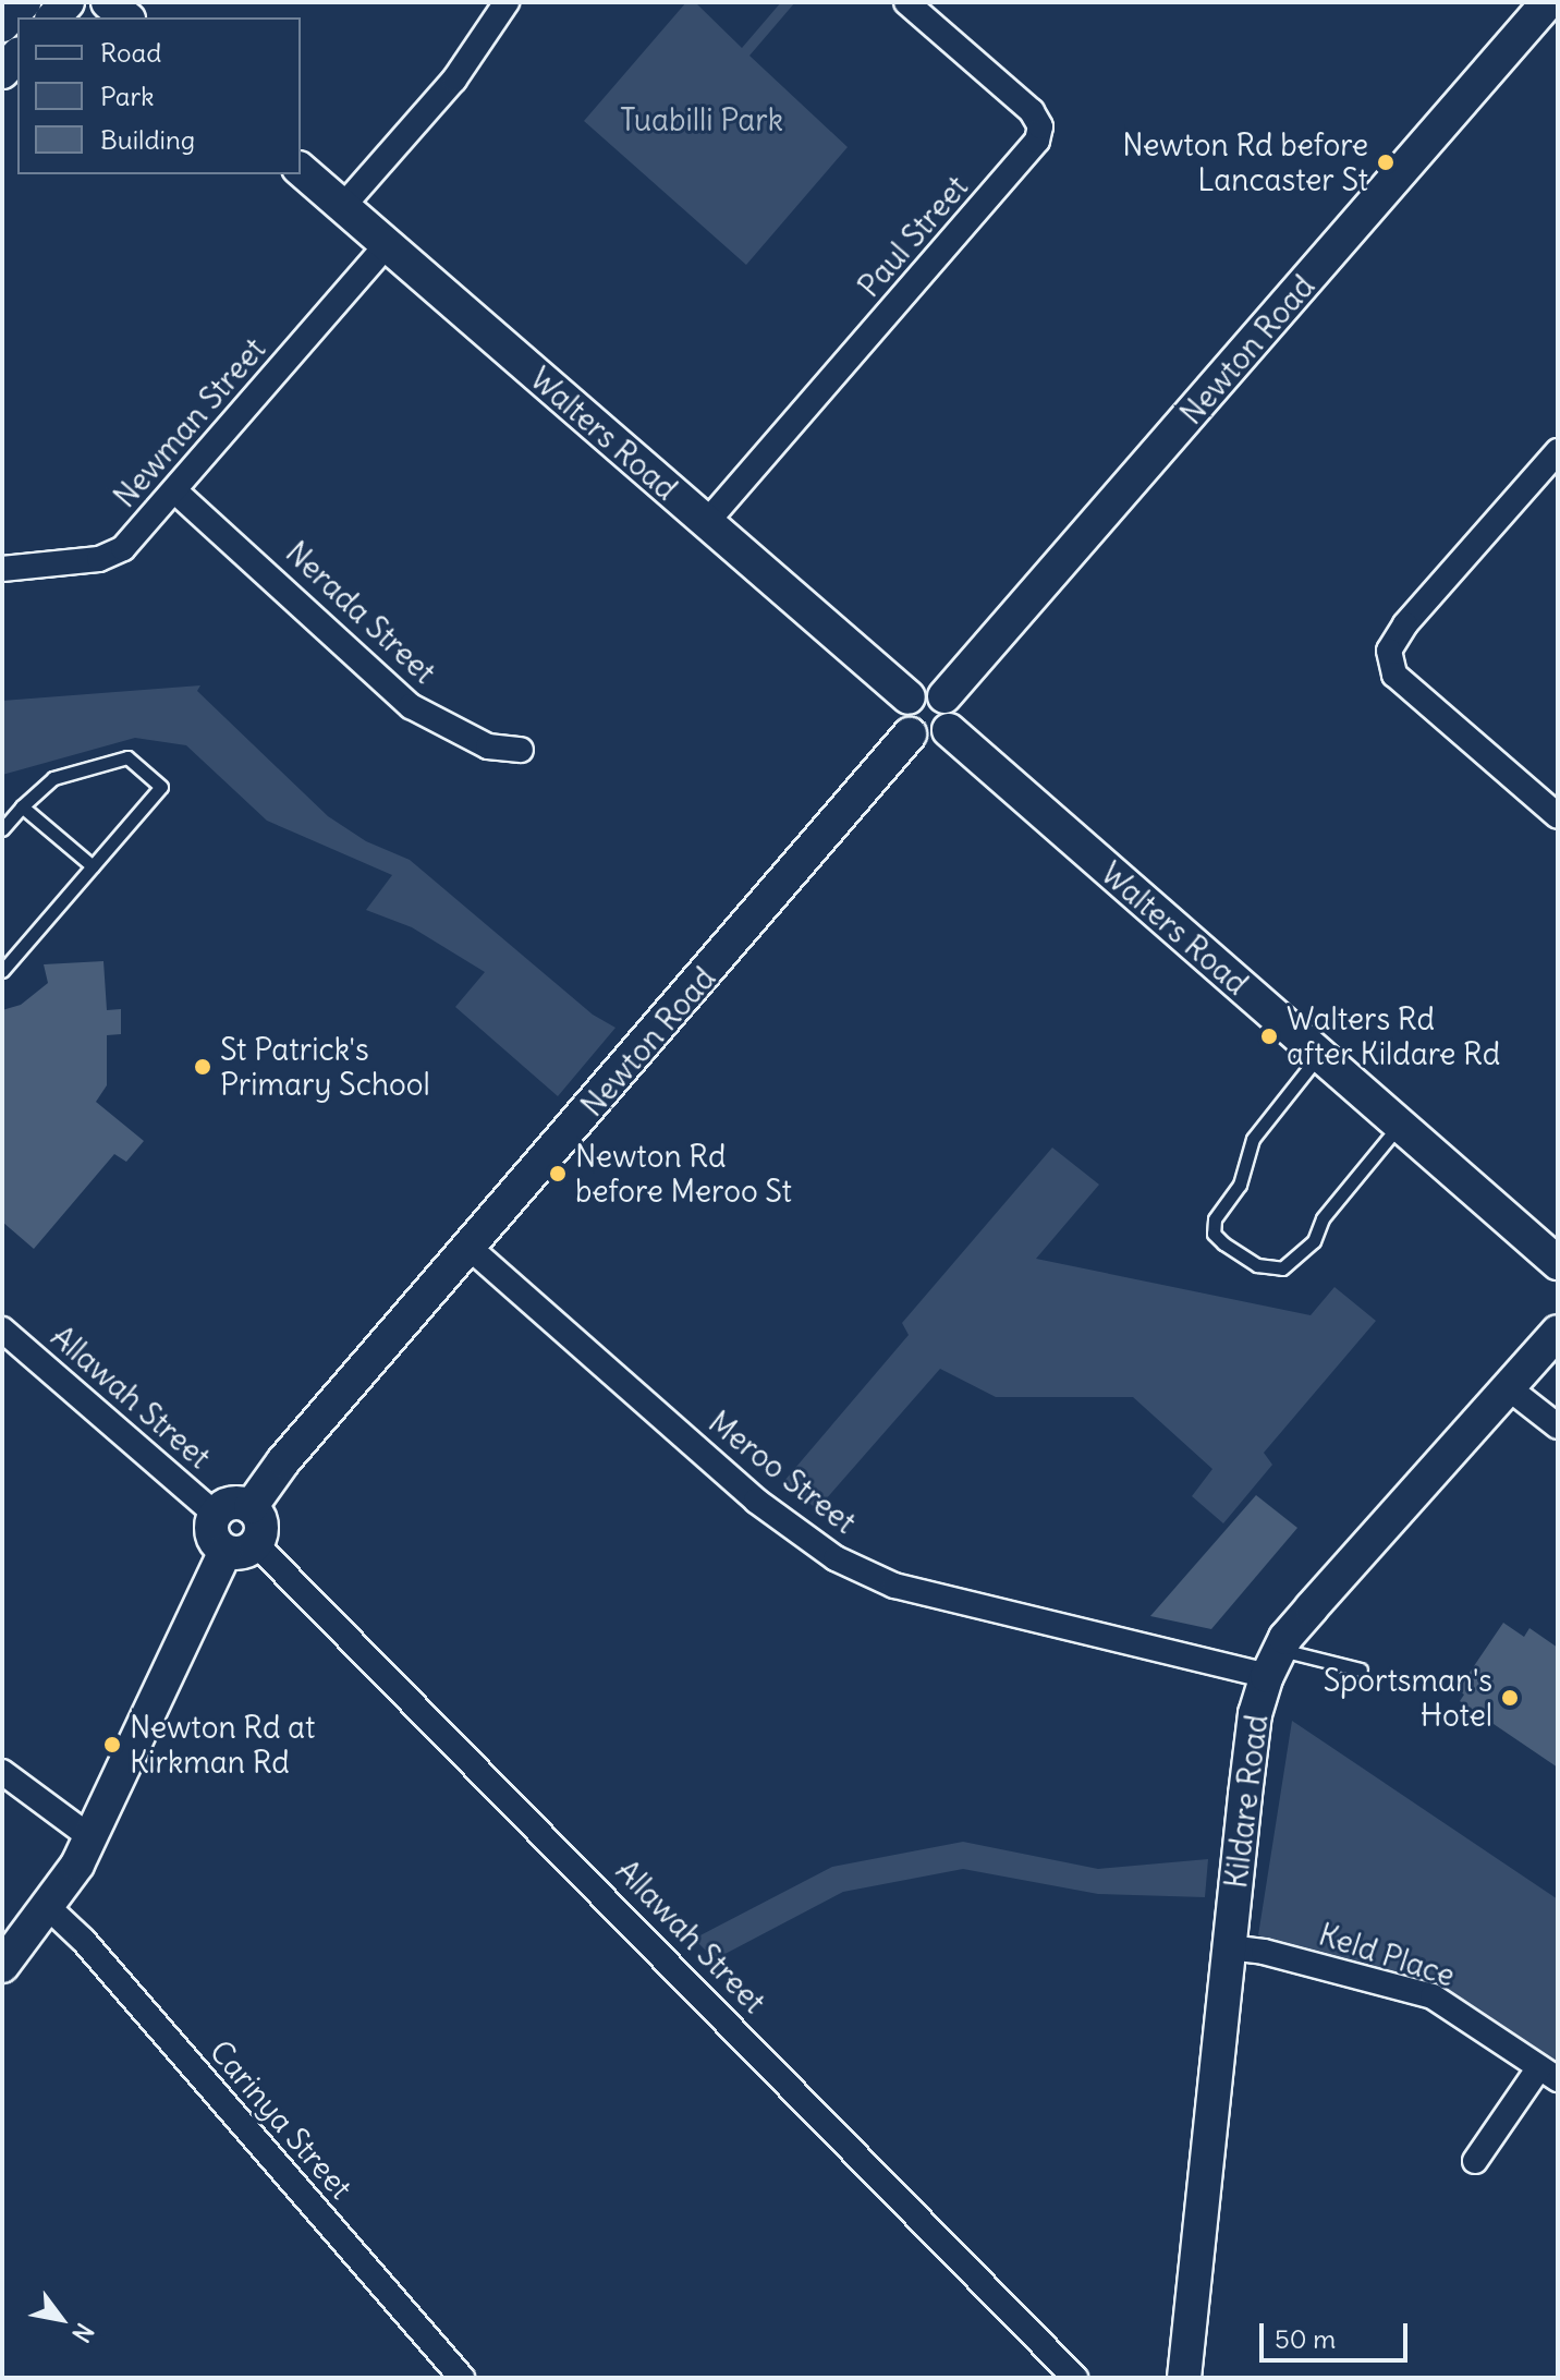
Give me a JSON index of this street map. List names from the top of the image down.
{
  "streets": {
    "main road": ["Newton Road", "Walters Road", "Kildare Road"],
    "street": [
      "Paul Street",
      "Newman Street",
      "Nerada Street",
      "Allawah Street",
      "Meroo Street",
      "Keld Place",
      "Carinya Street"
    ]
  },
  "crossings": [
    ["Paul Street", "Walters Road"],
    ["Newton Road", "Walters Road"],
    ["Newton Road", "Allawah Street"],
    ["Newton Road", "Meroo Street"],
    ["Newman Street", "Walters Road"],
    ["Newman Street", "Nerada Street"],
    ["Meroo Street", "Kildare Road"],
    ["Kildare Road", "Keld Place"]
  ],
  "parks": ["Tuabilli Park"],
  "places": [
    "Newton Rd before Lancaster St",
    "Walters Rd after Kildare Rd",
    "St Patrick's Primary School",
    "Newton Rd before Meroo St",
    "Sportsman's Hotel",
    "Newton Rd at Kirkman Rd"
  ],
  "legend": ["Road", "Park", "Building"],
  "scale_bar": "50 m",
  "north": "bottom right"
}
